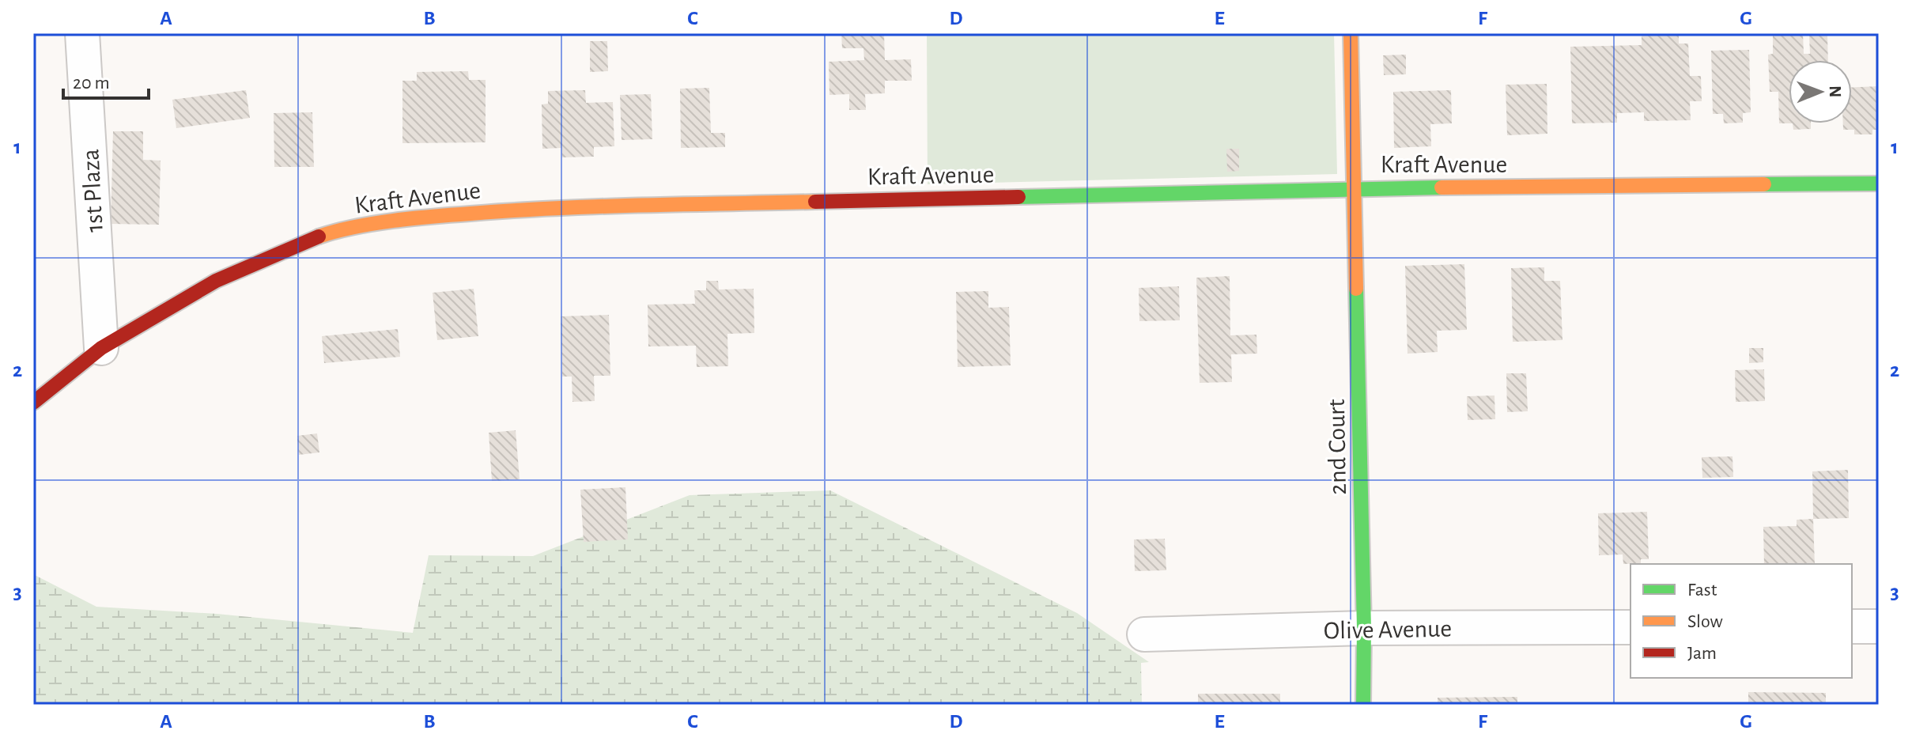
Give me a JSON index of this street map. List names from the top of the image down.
{
  "streets": {
    "street": [
      "Kraft Avenue",
      "1st Plaza",
      "2nd Court",
      "Olive Avenue"
    ]
  },
  "crossings": [
    ["Kraft Avenue", "1st Plaza"],
    ["Kraft Avenue", "2nd Court"],
    ["2nd Court", "Olive Avenue"]
  ],
  "legend": ["Fast", "Slow", "Jam"],
  "scale_bar": "20 m",
  "north": "right",
  "grid": {
    "columns": [
      "A",
      "B",
      "C",
      "D",
      "E",
      "F",
      "G"
    ],
    "rows": ["1", "2", "3"]
  }
}
